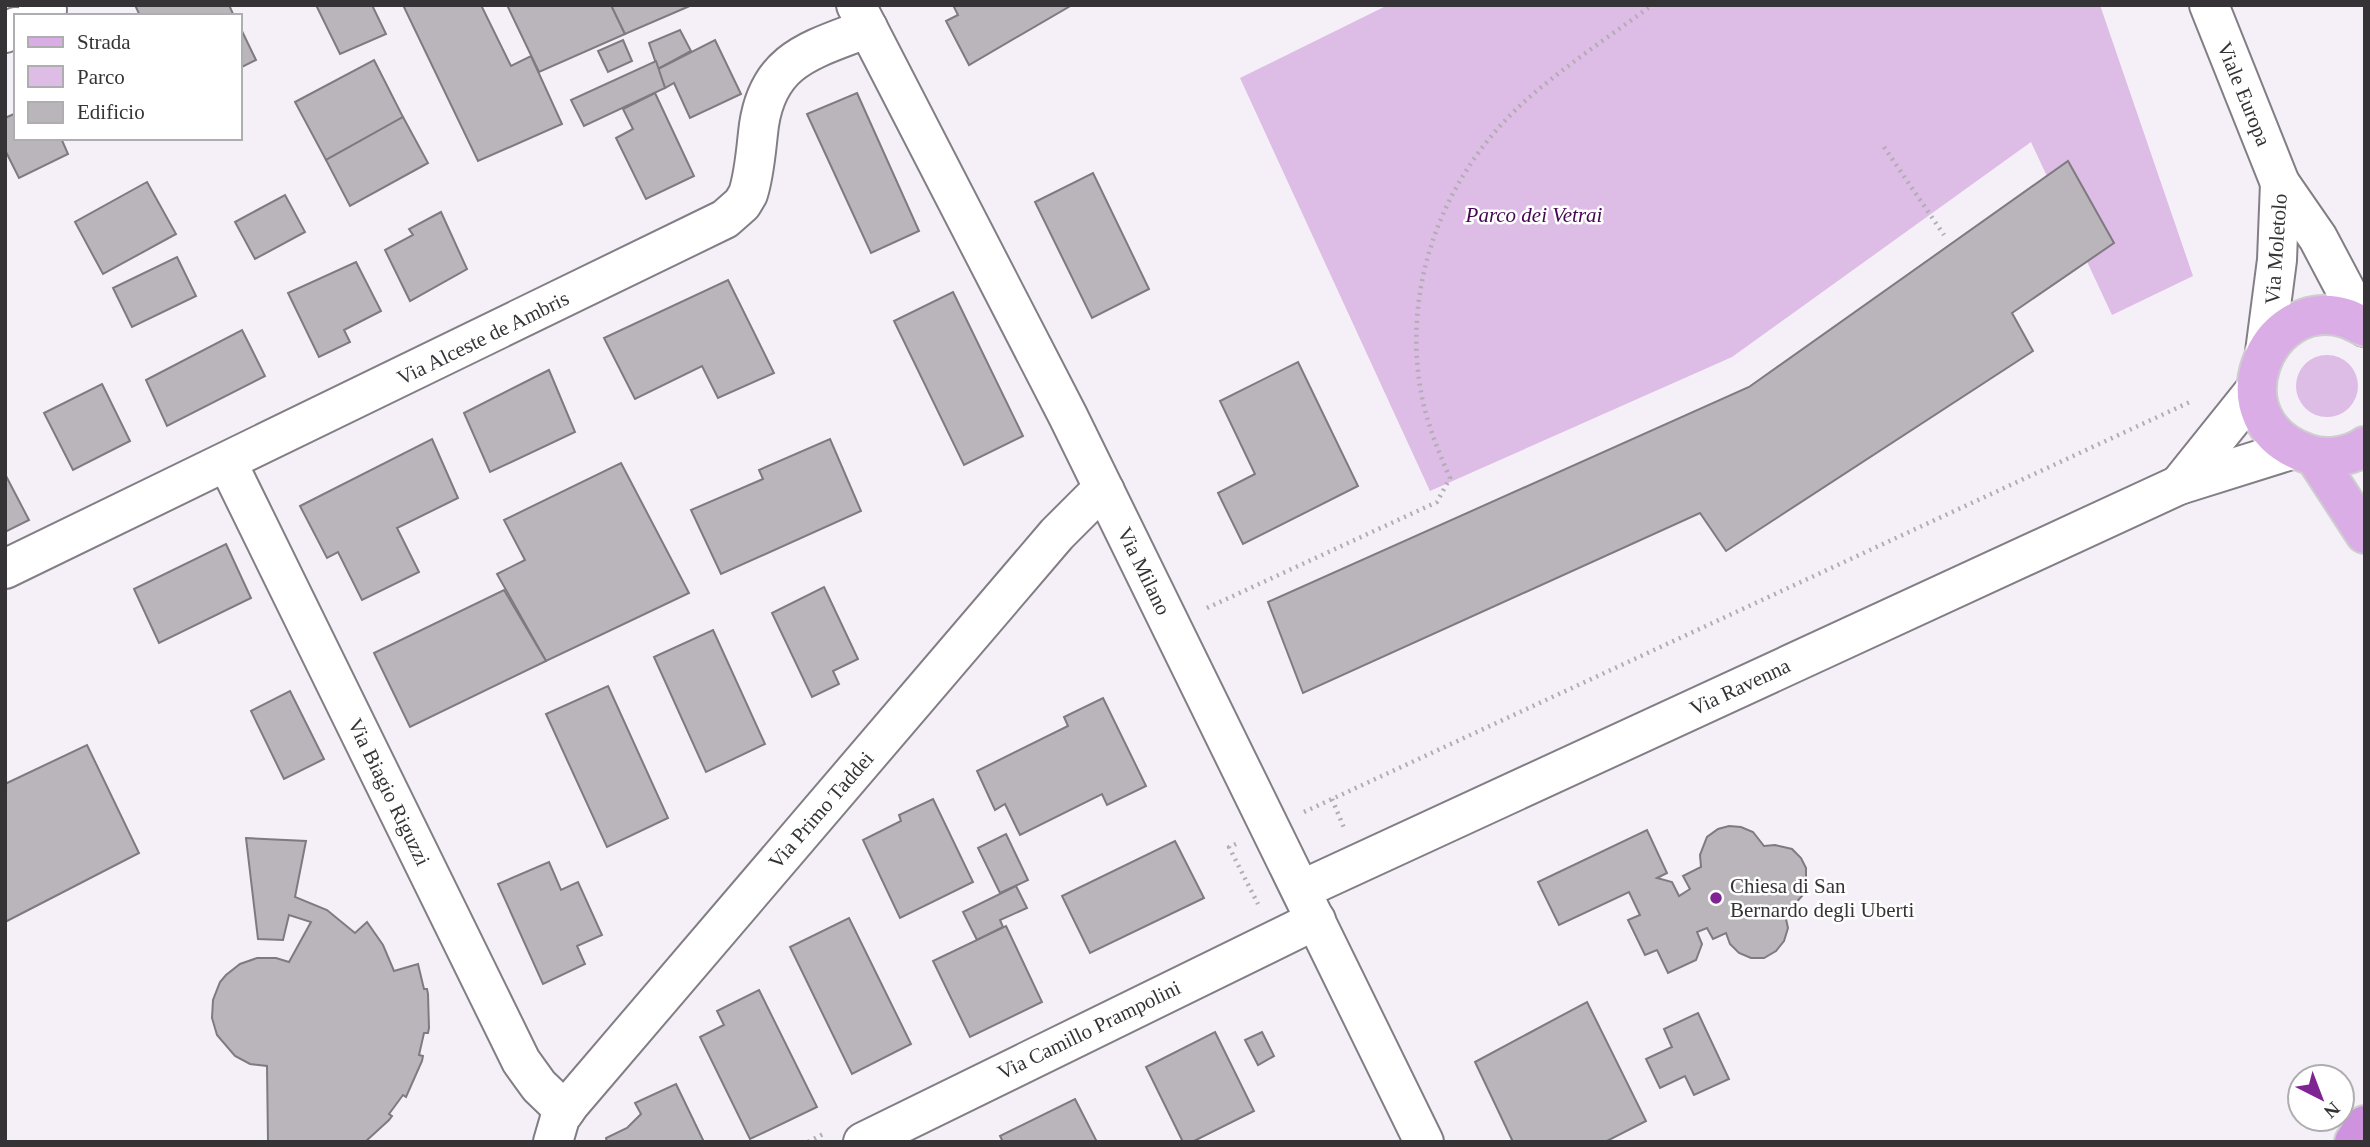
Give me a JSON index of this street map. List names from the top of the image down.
{
  "streets": {
    "main road": ["Via Moletolo"],
    "street": [
      "Viale Europa",
      "Via Alceste de Ambris",
      "Via Milano",
      "Via Ravenna",
      "Via Biagio Riguzzi",
      "Via Primo Taddei",
      "Via Camillo Prampolini"
    ]
  },
  "crossings": [
    ["Viale Europa", "Via Moletolo"],
    ["Via Alceste de Ambris", "Via Milano"],
    ["Via Alceste de Ambris", "Via Biagio Riguzzi"],
    ["Via Milano", "Via Ravenna"],
    ["Via Milano", "Via Primo Taddei"],
    ["Via Milano", "Via Camillo Prampolini"],
    ["Via Ravenna", "Via Camillo Prampolini"],
    ["Via Biagio Riguzzi", "Via Primo Taddei"]
  ],
  "parks": ["Parco dei Vetrai"],
  "places": ["Chiesa di San Bernardo degli Uberti"],
  "legend": ["Strada", "Parco", "Edificio"],
  "north": "bottom right"
}
